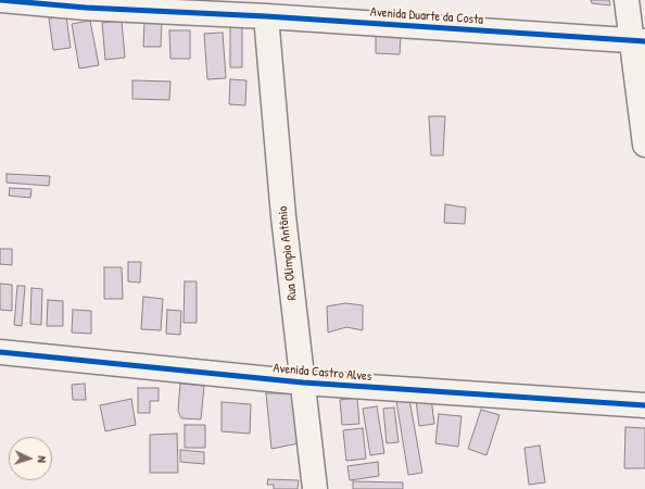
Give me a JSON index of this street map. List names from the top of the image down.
{
  "streets": {
    "street": ["Avenida Duarte da Costa", "Rua Olimpio Antônio", "Avenida Castro Alves"]
  },
  "crossings": [
    ["Avenida Duarte da Costa", "Rua Olimpio Antônio"],
    ["Rua Olimpio Antônio", "Avenida Castro Alves"]
  ],
  "north": "right"
}
